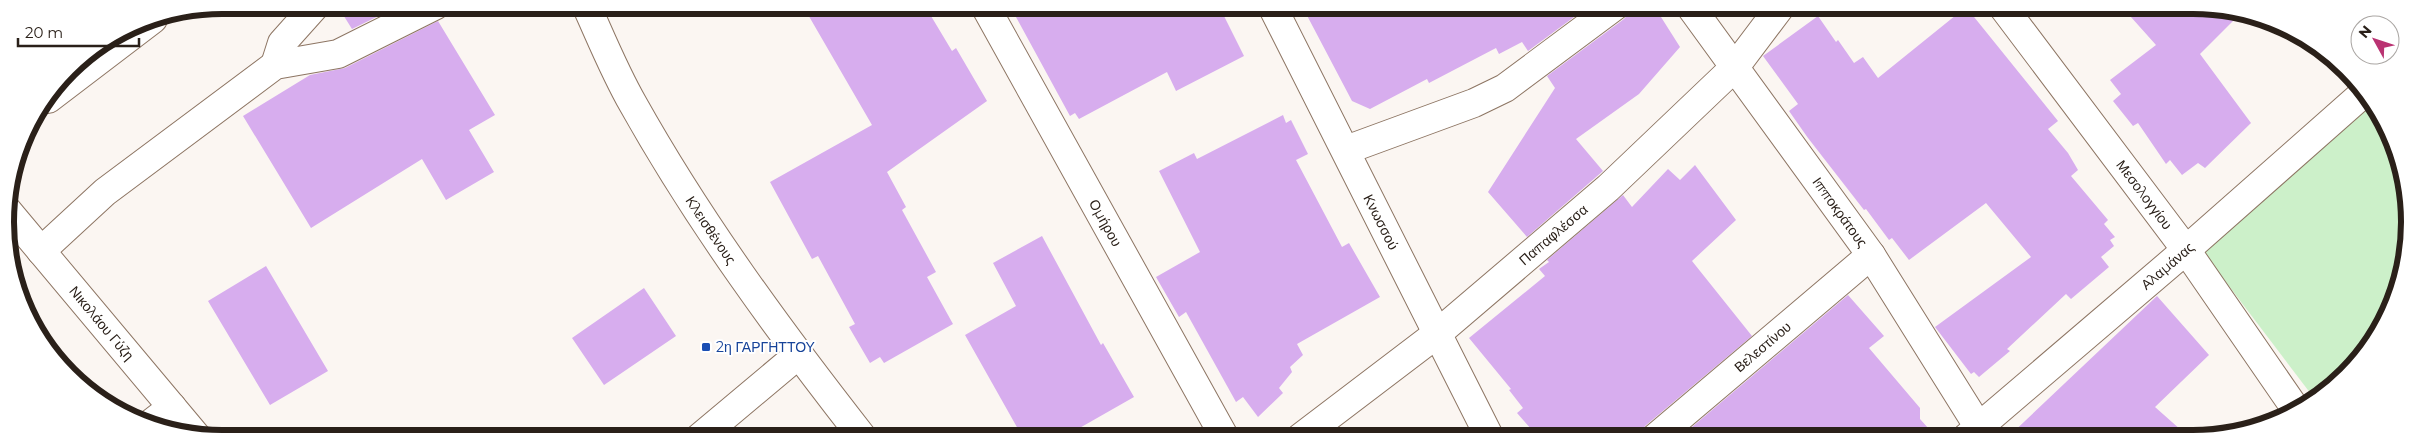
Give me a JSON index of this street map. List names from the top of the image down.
{
  "streets": {
    "street": [
      "Μεσολογγίου",
      "Ιπποκράτους",
      "Ομήρου",
      "Κνωσσού",
      "Κλεισθένους",
      "Παπαφλέσσα",
      "Αλαμάνας",
      "Νικολάου Γύζη",
      "Βελεστίνου"
    ]
  },
  "crossings": [
    ["Μεσολογγίου", "Αλαμάνας"],
    ["Ιπποκράτους", "Παπαφλέσσα"],
    ["Ιπποκράτους", "Βελεστίνου"],
    ["Κνωσσού", "Παπαφλέσσα"]
  ],
  "places": {
    "transit": ["2η ΓΑΡΓΗΤΤΟΥ"]
  },
  "scale_bar": "20 m",
  "north": "top left"
}
